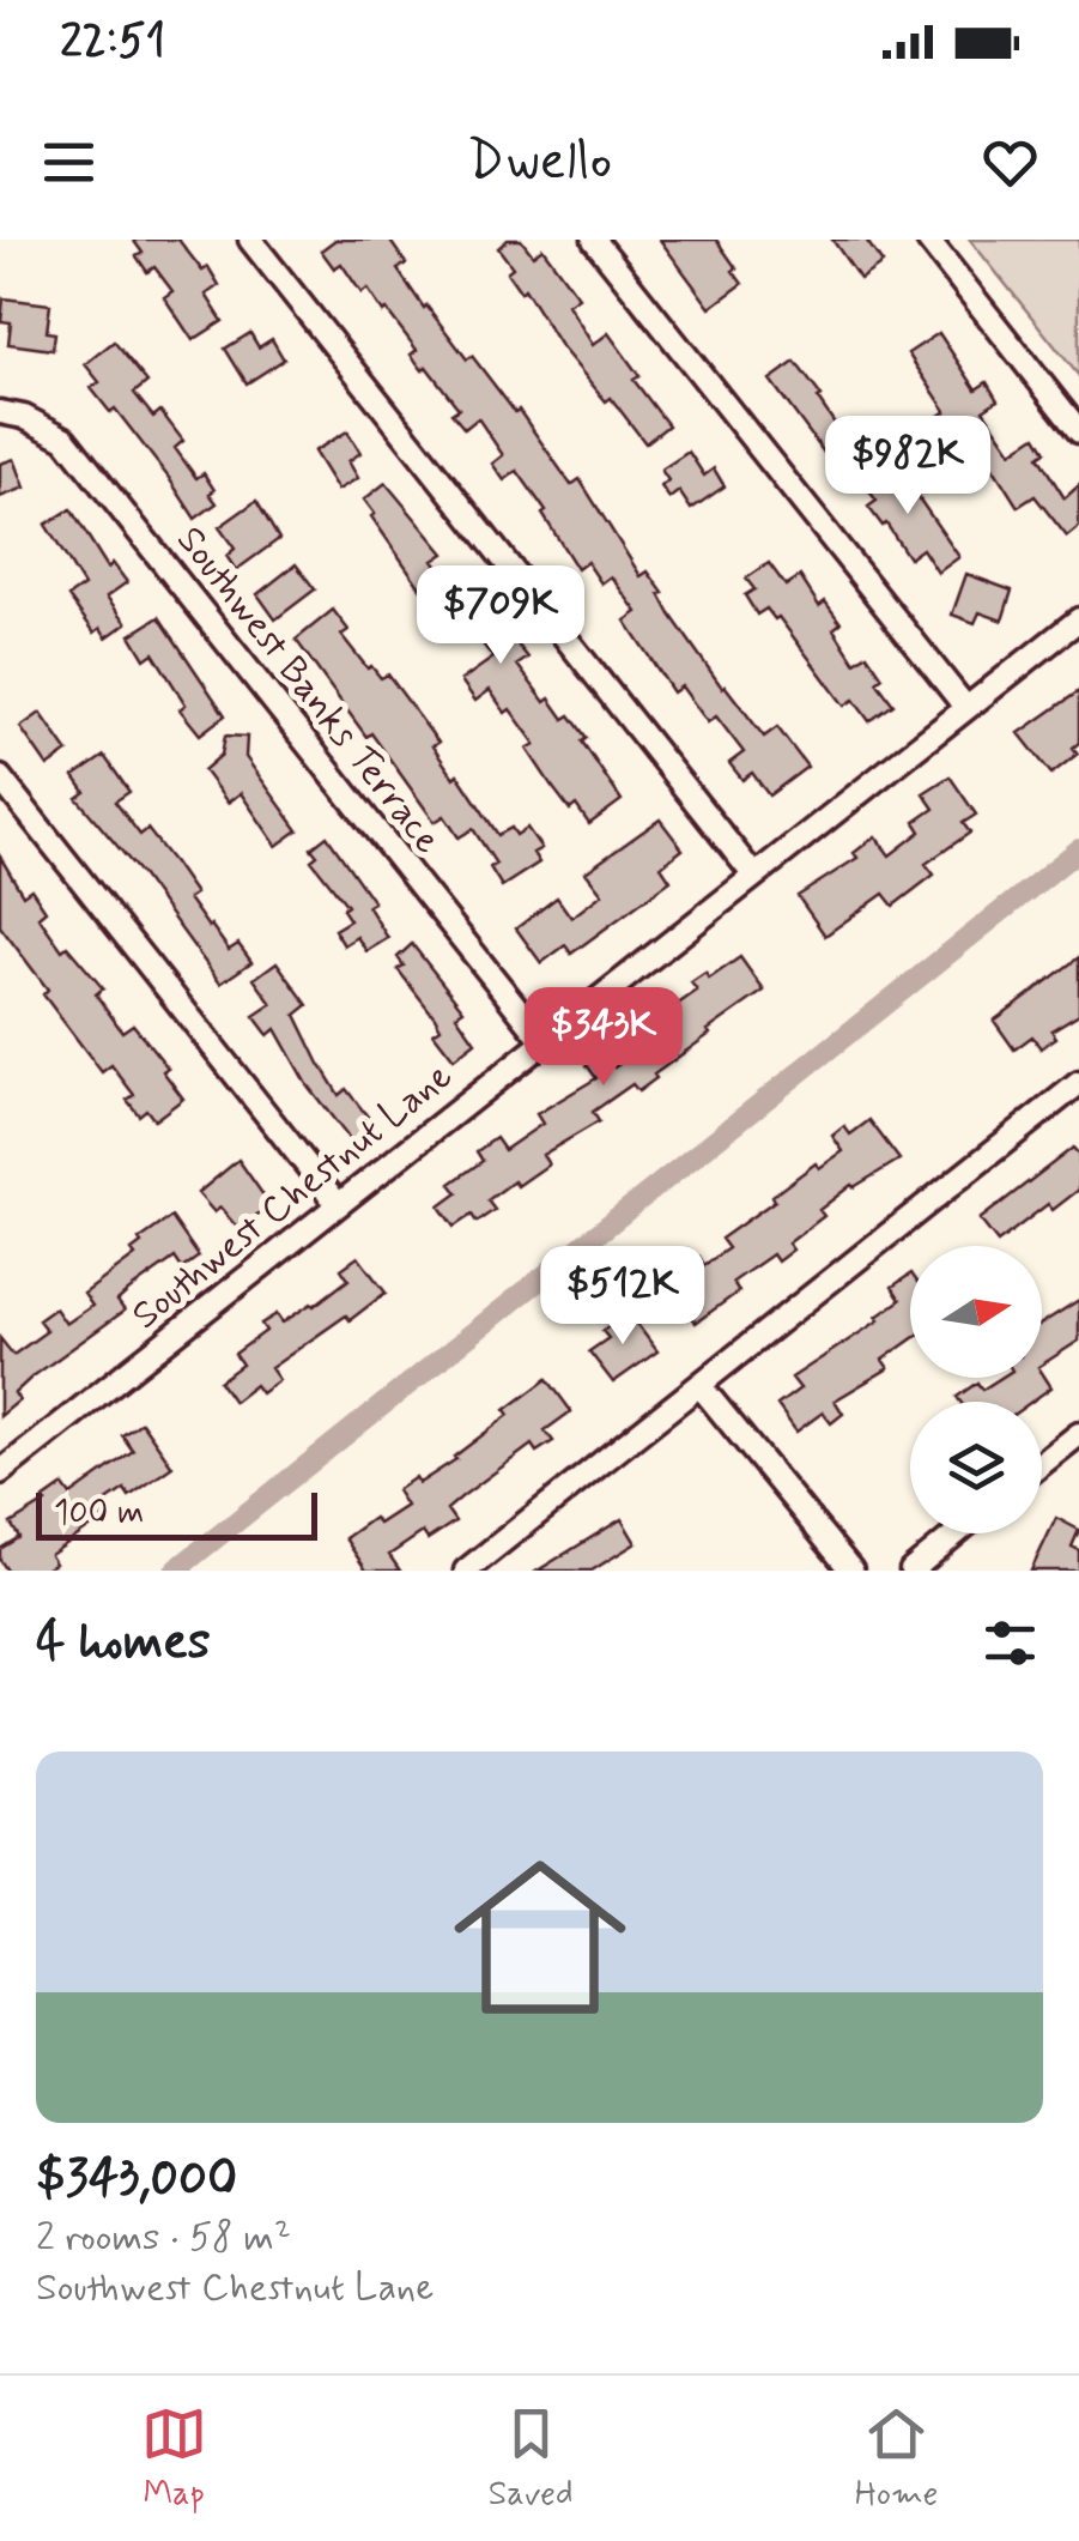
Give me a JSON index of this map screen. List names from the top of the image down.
{
  "streets": {
    "street": ["Southwest Banks Terrace", "Southwest Chestnut Lane"]
  },
  "crossings": [
    ["Southwest Banks Terrace", "Southwest Chestnut Lane"]
  ],
  "scale_bar": "100 m",
  "north": "right",
  "page": {
    "status": "22:51",
    "header": "Dwello",
    "price": [
      "$982K",
      "$709K",
      "$343K",
      "$512K"
    ],
    "scale": "100 m",
    "heading": "4 homes",
    "list": [
      {
        "name": "$343,000",
        "note": "2 rooms · 58 m² · Southwest Chestnut Lane"
      }
    ],
    "tabs": ["Map", "Saved", "Home"]
  }
}
